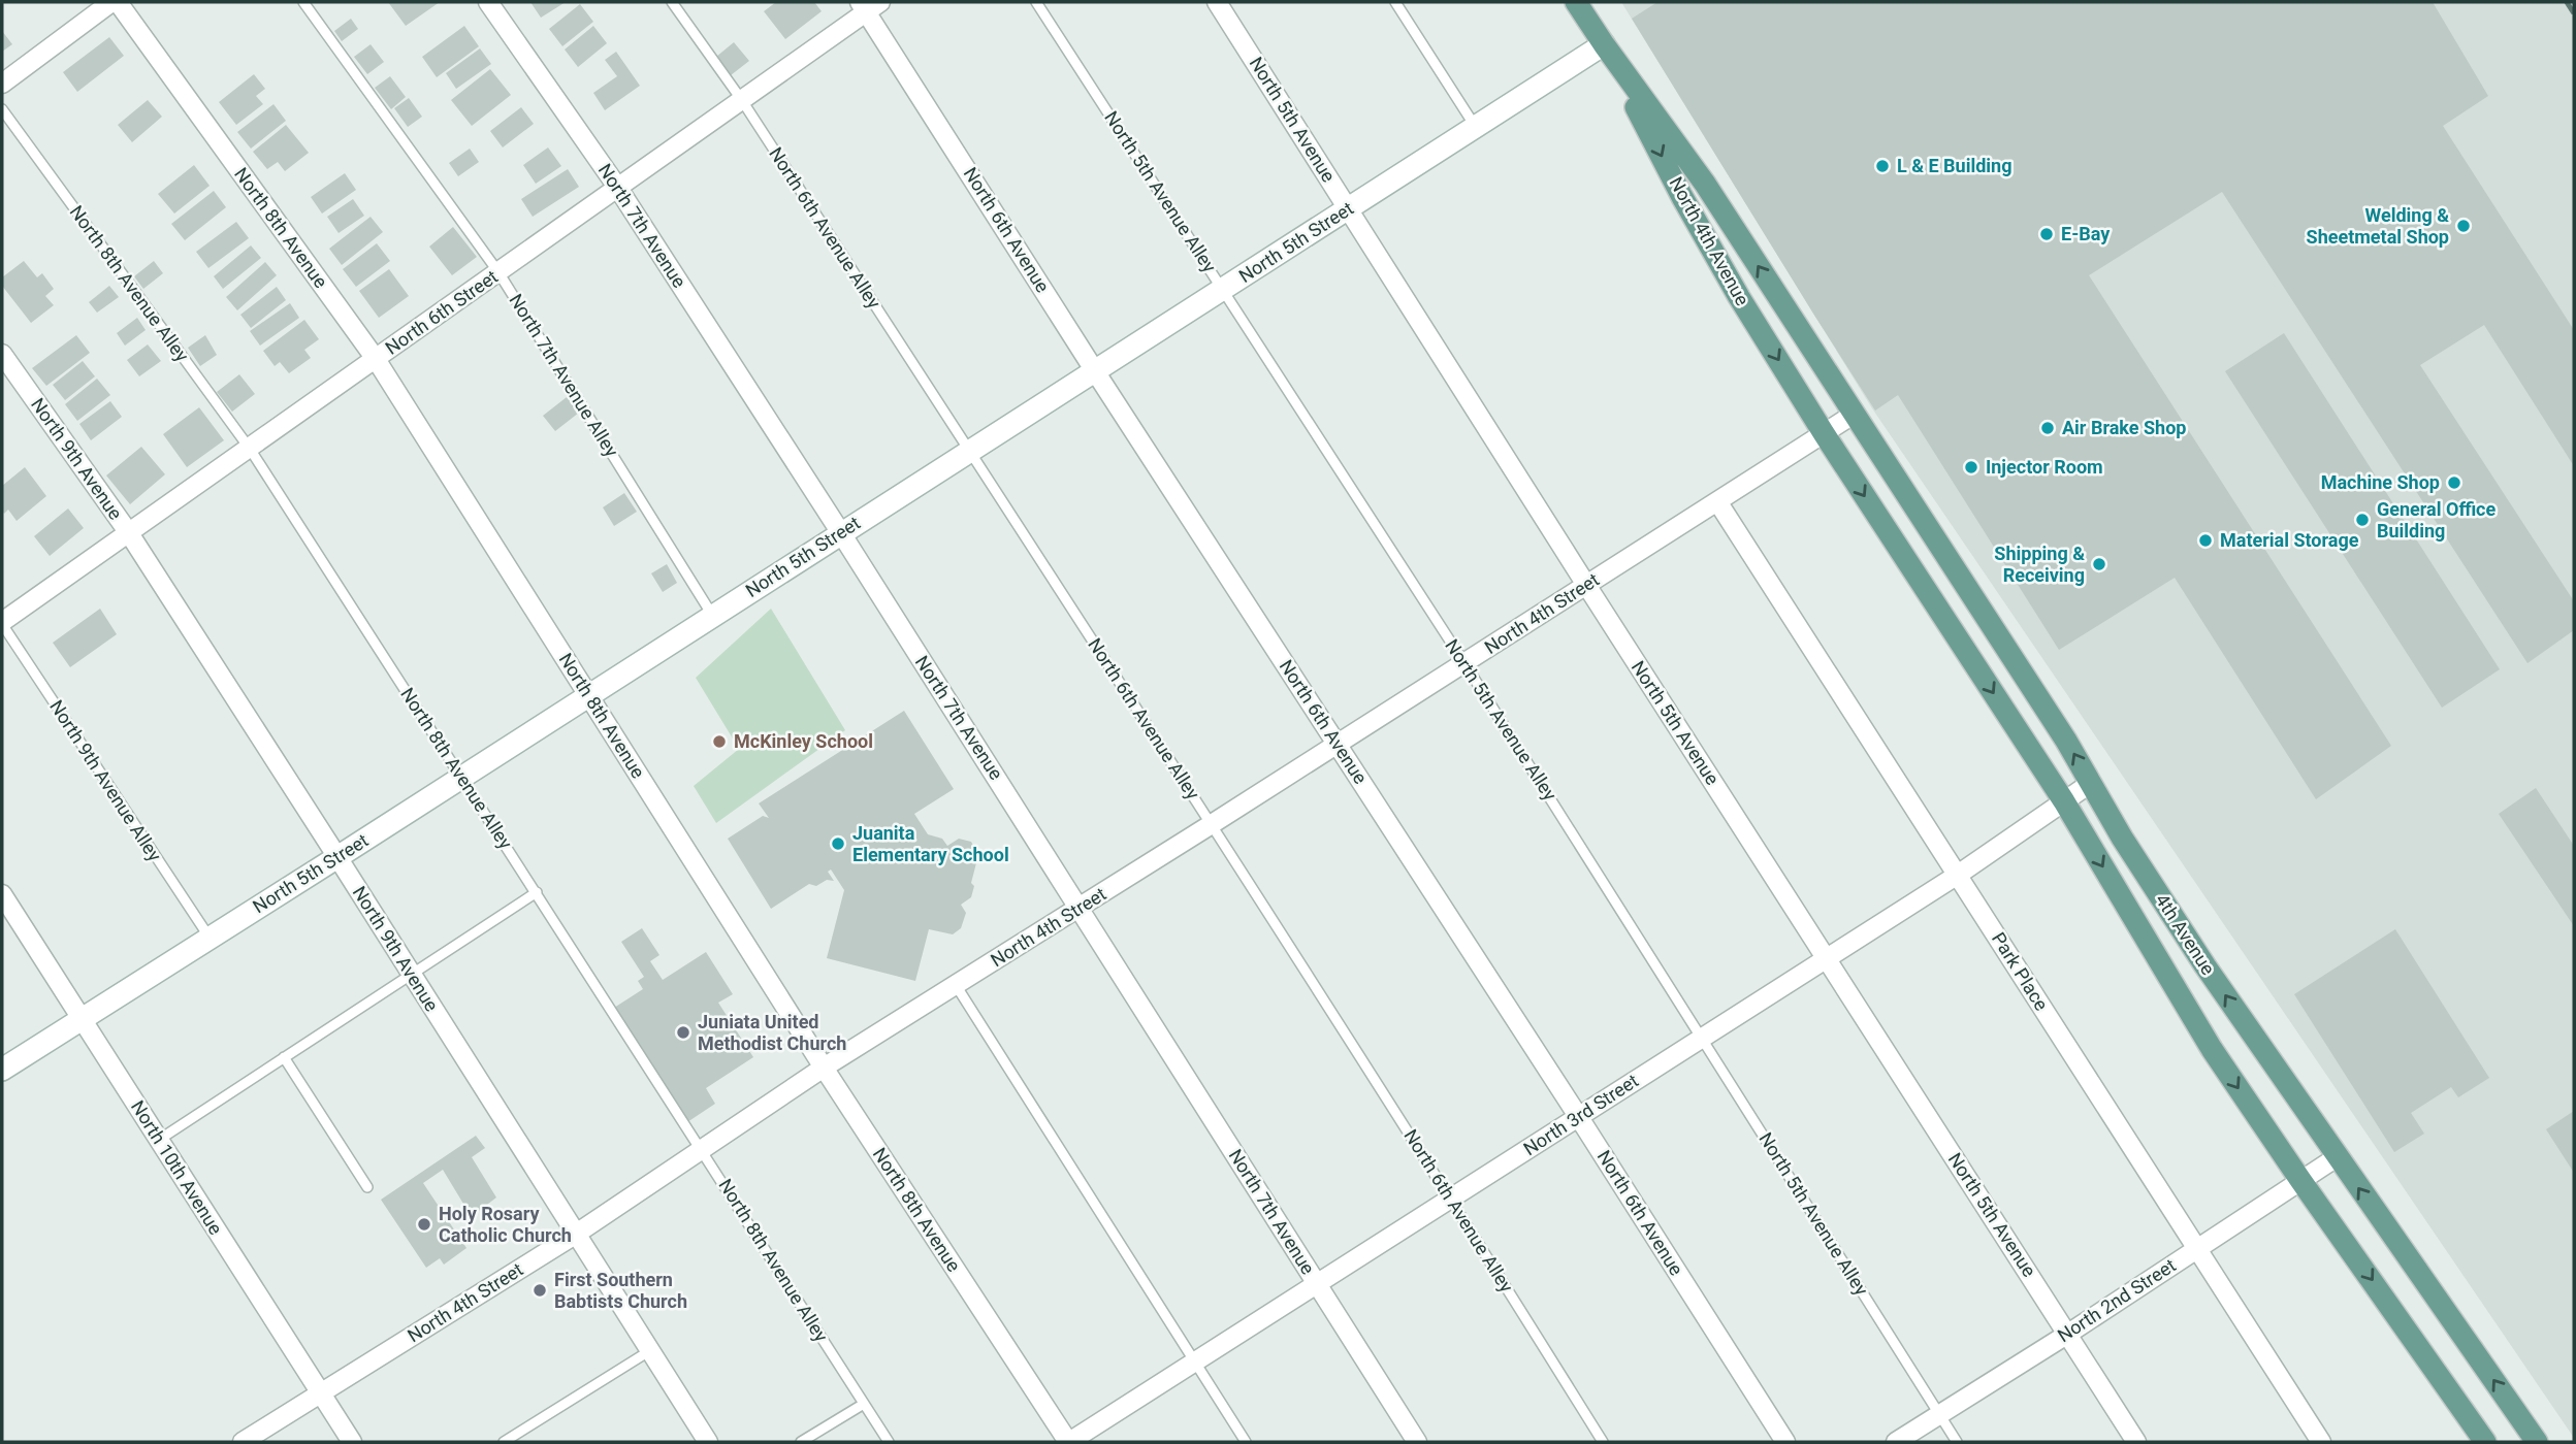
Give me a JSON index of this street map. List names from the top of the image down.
{
  "streets": {
    "main road": ["North 4th Avenue", "4th Avenue"],
    "street": [
      "North 5th Avenue",
      "North 7th Avenue",
      "North 8th Avenue",
      "North 6th Avenue",
      "North 5th Street",
      "North 6th Street",
      "North 9th Avenue",
      "North 4th Street",
      "Park Place",
      "North 3rd Street",
      "North 10th Avenue",
      "North 2nd Street"
    ],
    "lane": [
      "North 5th Avenue Alley",
      "North 6th Avenue Alley",
      "North 8th Avenue Alley",
      "North 7th Avenue Alley",
      "North 9th Avenue Alley"
    ]
  },
  "crossings": [
    ["North 5th Avenue", "North 5th Street"],
    ["North 5th Avenue", "North 4th Street"],
    ["North 5th Avenue", "North 3rd Street"],
    ["North 5th Avenue", "North 2nd Street"],
    ["North 5th Avenue Alley", "North 5th Street"],
    ["North 5th Avenue Alley", "North 4th Street"],
    ["North 5th Avenue Alley", "North 3rd Street"],
    ["North 5th Avenue Alley", "North 2nd Street"],
    ["North 7th Avenue", "North 5th Street"],
    ["North 7th Avenue", "North 6th Street"],
    ["North 7th Avenue", "North 4th Street"],
    ["North 7th Avenue", "North 3rd Street"],
    ["North 8th Avenue", "North 5th Street"],
    ["North 8th Avenue", "North 6th Street"],
    ["North 8th Avenue", "North 4th Street"],
    ["North 8th Avenue", "North 3rd Street"],
    ["North 6th Avenue Alley", "North 5th Street"],
    ["North 6th Avenue Alley", "North 6th Street"],
    ["North 6th Avenue Alley", "North 4th Street"],
    ["North 6th Avenue Alley", "North 3rd Street"],
    ["North 6th Avenue", "North 5th Street"],
    ["North 6th Avenue", "North 6th Street"],
    ["North 6th Avenue", "North 4th Street"],
    ["North 6th Avenue", "North 3rd Street"],
    ["North 4th Avenue", "North 5th Street"],
    ["North 4th Avenue", "North 4th Street"],
    ["North 4th Avenue", "4th Avenue"],
    ["North 5th Street", "North 8th Avenue Alley"],
    ["North 5th Street", "North 7th Avenue Alley"],
    ["North 5th Street", "North 9th Avenue"],
    ["North 5th Street", "North 9th Avenue Alley"],
    ["North 5th Street", "North 10th Avenue"],
    ["North 8th Avenue Alley", "North 6th Street"],
    ["North 8th Avenue Alley", "North 4th Street"],
    ["North 6th Street", "North 7th Avenue Alley"],
    ["North 6th Street", "North 9th Avenue"],
    ["North 6th Street", "North 9th Avenue Alley"],
    ["North 9th Avenue", "North 4th Street"],
    ["North 4th Street", "4th Avenue"],
    ["North 4th Street", "Park Place"],
    ["North 4th Street", "North 10th Avenue"],
    ["4th Avenue", "North 3rd Street"],
    ["4th Avenue", "North 2nd Street"],
    ["Park Place", "North 3rd Street"],
    ["Park Place", "North 2nd Street"]
  ],
  "places": [
    "L & E Building",
    "Welding & Sheetmetal Shop",
    "E-Bay",
    "Air Brake Shop",
    "Injector Room",
    "Machine Shop",
    "General Office Building",
    "Material Storage",
    "Shipping & Receiving",
    "McKinley School",
    "Juanita Elementary School",
    "Juniata United Methodist Church",
    "Holy Rosary Catholic Church",
    "First Southern Babtists Church"
  ]
}
